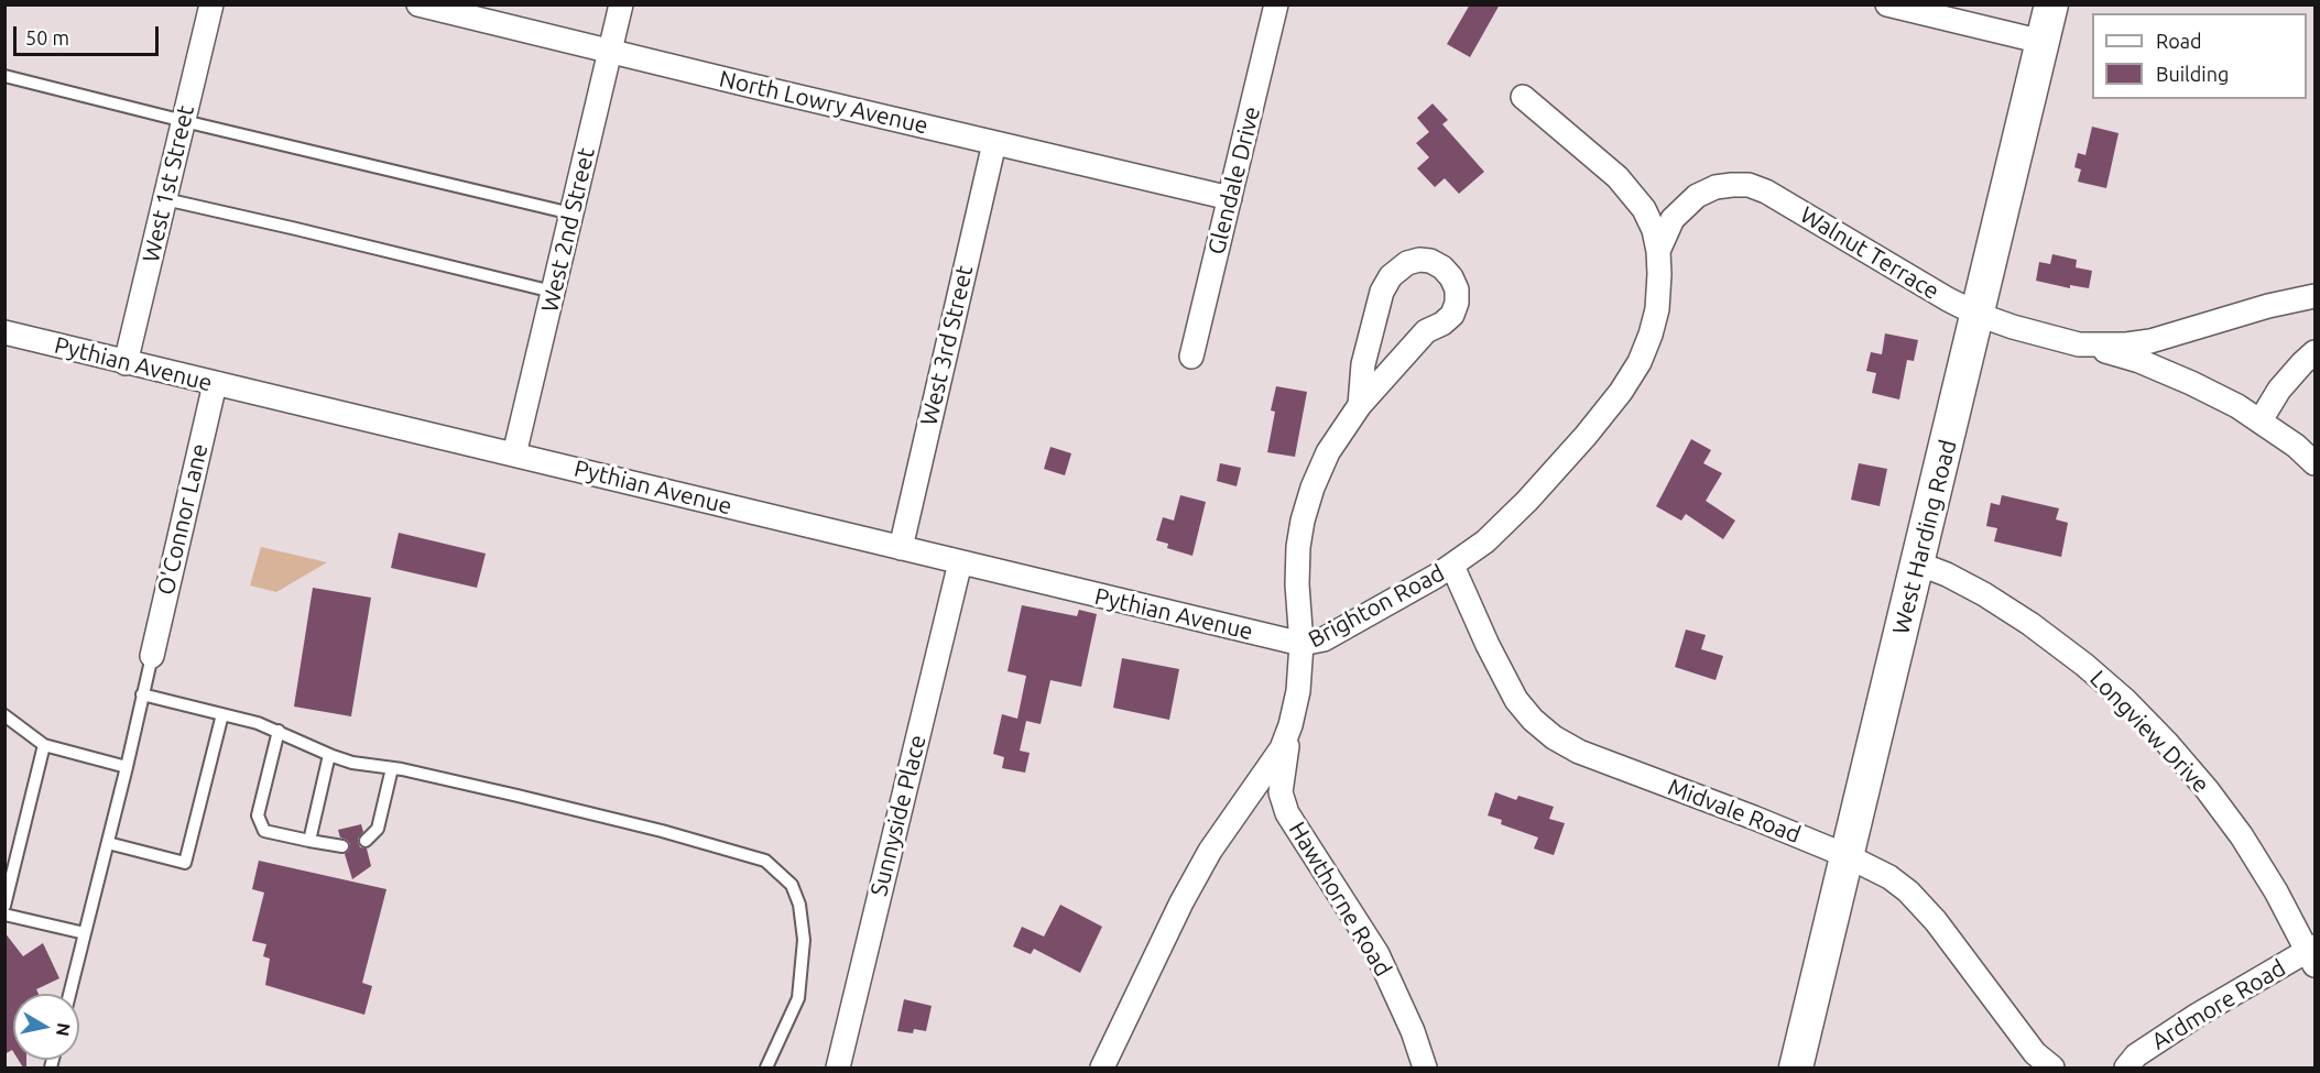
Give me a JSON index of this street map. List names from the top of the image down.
{
  "streets": {
    "street": [
      "North Lowry Avenue",
      "Glendale Drive",
      "West 1st Street",
      "West 2nd Street",
      "Walnut Terrace",
      "West 3rd Street",
      "Pythian Avenue",
      "O'Connor Lane",
      "West Harding Road",
      "Brighton Road",
      "Longview Drive",
      "Midvale Road",
      "Sunnyside Place",
      "Hawthorne Road",
      "Ardmore Road"
    ]
  },
  "crossings": [
    ["North Lowry Avenue", "Glendale Drive"],
    ["North Lowry Avenue", "West 2nd Street"],
    ["North Lowry Avenue", "West 3rd Street"],
    ["West 1st Street", "Pythian Avenue"],
    ["West 2nd Street", "Pythian Avenue"],
    ["Walnut Terrace", "West Harding Road"],
    ["Walnut Terrace", "Brighton Road"],
    ["West 3rd Street", "Pythian Avenue"],
    ["Pythian Avenue", "O'Connor Lane"],
    ["Pythian Avenue", "Brighton Road"],
    ["Pythian Avenue", "Sunnyside Place"],
    ["West Harding Road", "Longview Drive"],
    ["West Harding Road", "Midvale Road"],
    ["Brighton Road", "Midvale Road"],
    ["Brighton Road", "Hawthorne Road"],
    ["Longview Drive", "Ardmore Road"]
  ],
  "legend": ["Road", "Building"],
  "scale_bar": "50 m",
  "north": "right"
}
